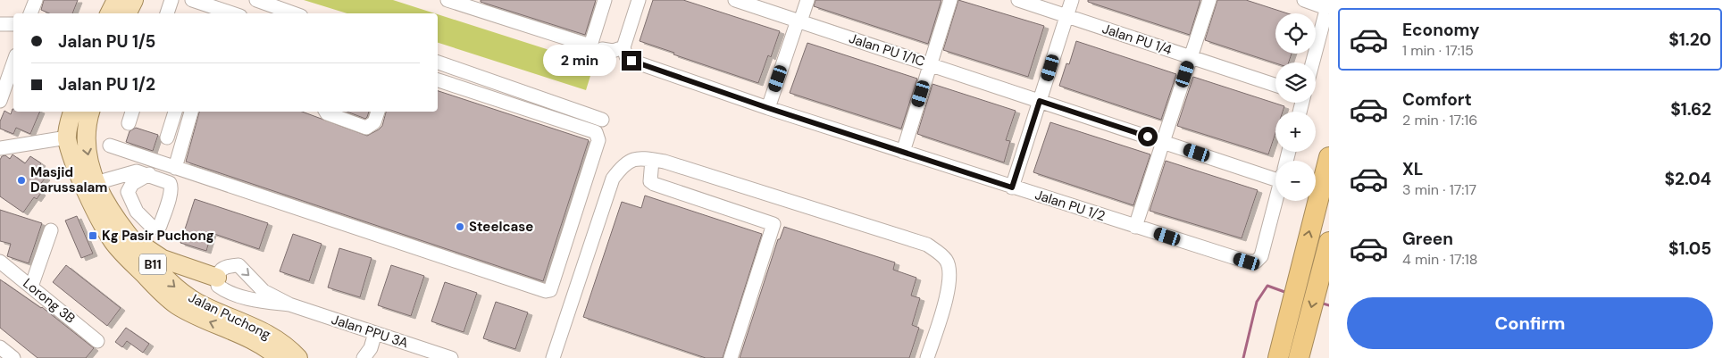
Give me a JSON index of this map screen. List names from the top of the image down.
{
  "streets": {
    "main road": ["B11", "Jalan Puchong"],
    "street": [
      "Jalan PU 1/4",
      "Jalan PU 1/1C",
      "Jalan PU 1/2",
      "Lorong 3B",
      "Jalan PPU 3A"
    ]
  },
  "places": {
    "other": ["Masjid Darussalam", "Steelcase"],
    "transit": ["Kg Pasir Puchong"]
  },
  "page": {
    "list": [
      {
        "name": "Economy",
        "note": "1 min · 17:15",
        "value": "$1.20"
      },
      {
        "name": "Comfort",
        "note": "2 min · 17:16",
        "value": "$1.62"
      },
      {
        "name": "XL",
        "note": "3 min · 17:17",
        "value": "$2.04"
      },
      {
        "name": "Green",
        "note": "4 min · 17:18",
        "value": "$1.05"
      }
    ],
    "map_buttons": ["+", "−"],
    "banner": ["Jalan PU 1/5", "Jalan PU 1/2"],
    "bubble": "2 min",
    "buttons": "Confirm"
  }
}
